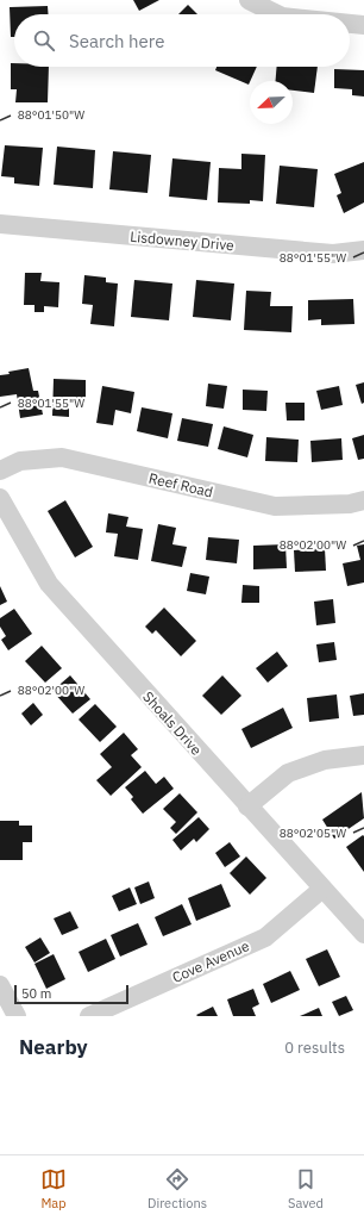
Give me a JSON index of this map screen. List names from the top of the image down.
{
  "streets": {
    "street": [
      "Lisdowney Drive",
      "Reef Road",
      "Shoals Drive",
      "Cove Avenue"
    ]
  },
  "crossings": [
    ["Shoals Drive", "Cove Avenue"]
  ],
  "scale_bar": "50 m",
  "north": "bottom left",
  "page": {
    "search": "Search here",
    "scale": "50 m",
    "heading": ["Nearby", "0 results"],
    "nav": ["Map", "Directions", "Saved"]
  },
  "coordinates": [
    "88°01'50\"W",
    "88°01'55\"W",
    "88°02'00\"W",
    "88°02'05\"W"
  ]
}
